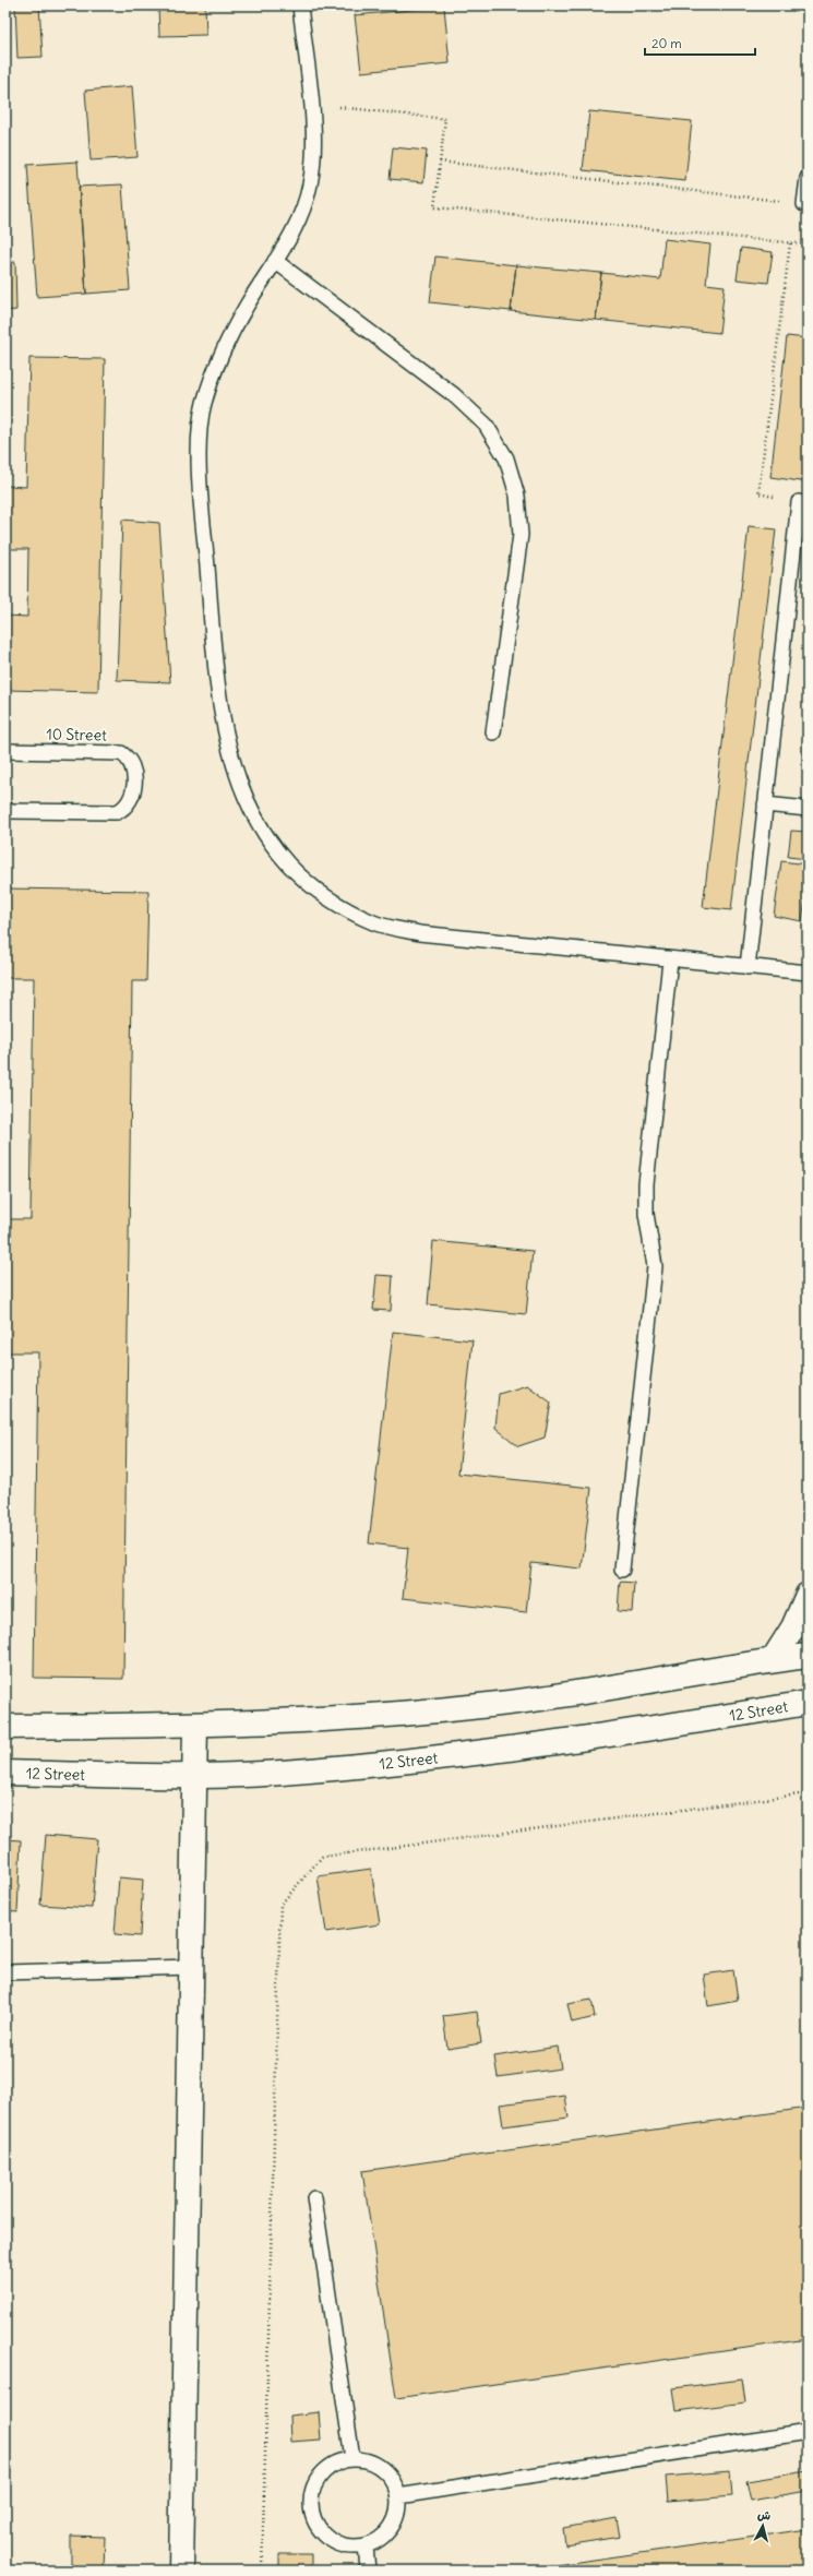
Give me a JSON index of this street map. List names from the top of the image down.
{
  "streets": {
    "street": ["12 Street"],
    "lane": ["10 Street"]
  },
  "scale_bar": "20 m",
  "north": "top"
}
